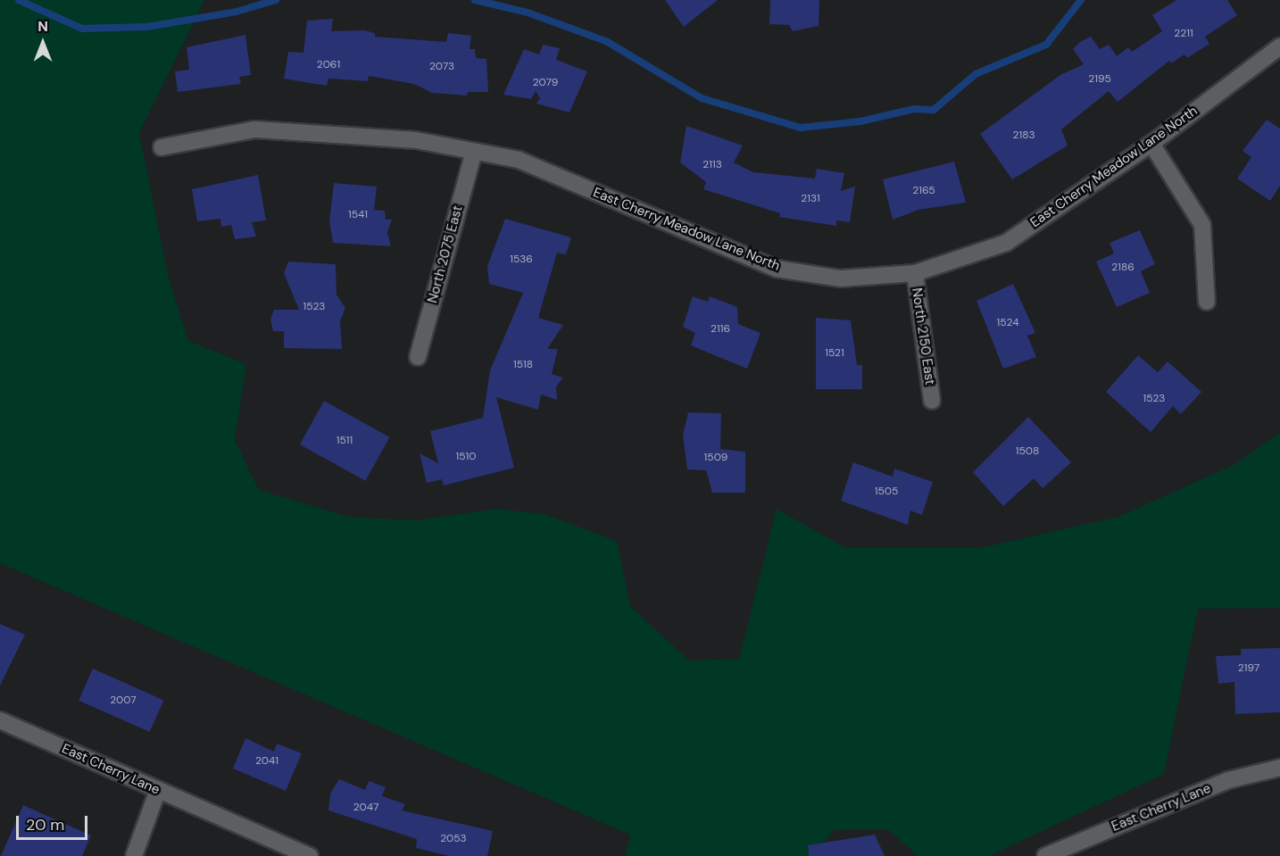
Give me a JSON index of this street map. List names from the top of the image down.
{
  "streets": {
    "street": [
      "East Cherry Meadow Lane North",
      "North 2075 East",
      "North 2150 East",
      "East Cherry Lane"
    ]
  },
  "crossings": [
    ["East Cherry Meadow Lane North", "North 2075 East"],
    ["East Cherry Meadow Lane North", "North 2150 East"]
  ],
  "house_numbers": [
    "2211",
    "2061",
    "2073",
    "2195",
    "2079",
    "2183",
    "2113",
    "2165",
    "2131",
    "1541",
    "1536",
    "2186",
    "1523",
    "1524",
    "2116",
    "1521",
    "1518",
    "1523",
    "1511",
    "1508",
    "1510",
    "1509",
    "1505",
    "2197",
    "2007",
    "2041",
    "2047",
    "2053"
  ],
  "scale_bar": "20 m",
  "north": "top"
}
